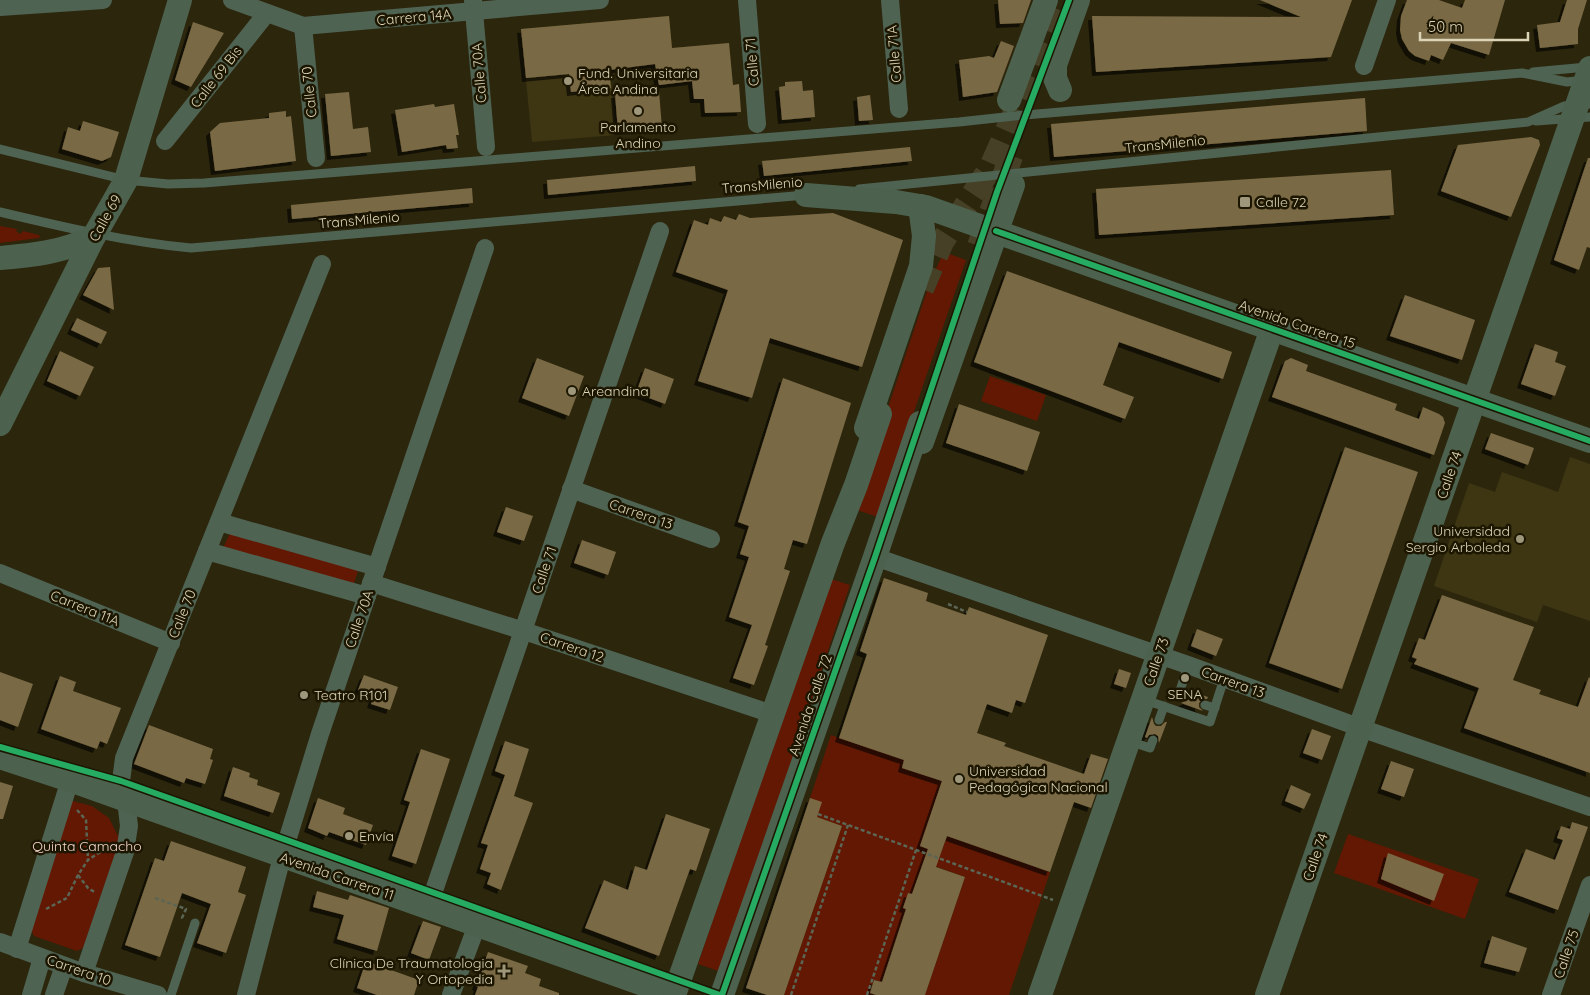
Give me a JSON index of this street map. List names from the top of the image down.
{
  "streets": {
    "main road": [
      "Calle 69",
      "Avenida Carrera 15",
      "Calle 74",
      "Calle 73",
      "Avenida Calle 72",
      "Avenida Carrera 11"
    ],
    "street": [
      "Carrera 14A",
      "Calle 71A",
      "Calle 71",
      "Calle 70A",
      "Calle 69 Bis",
      "Calle 70",
      "Carrera 13",
      "Carrera 11A",
      "Carrera 12",
      "Calle 75",
      "Carrera 10"
    ],
    "lane": ["TransMilenio"]
  },
  "crossings": [
    ["Carrera 14A", "Calle 70A"],
    ["Carrera 14A", "Calle 69 Bis"],
    ["Carrera 14A", "Calle 70"],
    ["Calle 71", "Carrera 13"],
    ["Calle 71", "Carrera 12"],
    ["Calle 71", "Avenida Carrera 11"],
    ["Calle 70A", "Carrera 12"],
    ["Calle 70A", "Avenida Carrera 11"],
    ["Calle 70", "Carrera 11A"],
    ["Calle 70", "Carrera 12"],
    ["Calle 70", "Avenida Carrera 11"],
    ["Calle 70", "Carrera 10"],
    ["TransMilenio", "Calle 69"],
    ["TransMilenio", "Avenida Carrera 15"],
    ["TransMilenio", "Calle 74"],
    ["Avenida Carrera 15", "Calle 74"],
    ["Avenida Carrera 15", "Calle 73"],
    ["Calle 74", "Carrera 13"],
    ["Carrera 13", "Calle 73"],
    ["Carrera 13", "Avenida Calle 72"]
  ],
  "parks": ["Quinta Camacho"],
  "places": {
    "other": [
      "Fund. Universitaria Área Andina",
      "Parlamento Andino",
      "Areandina",
      "Universidad Sergio Arboleda",
      "SENA",
      "Teatro R101",
      "Universidad Pedagógica Nacional",
      "Envía"
    ],
    "transit": ["Calle 72"],
    "health": ["Clínica De Traumatologia Y Ortopedia"]
  },
  "scale_bar": "50 m"
}
